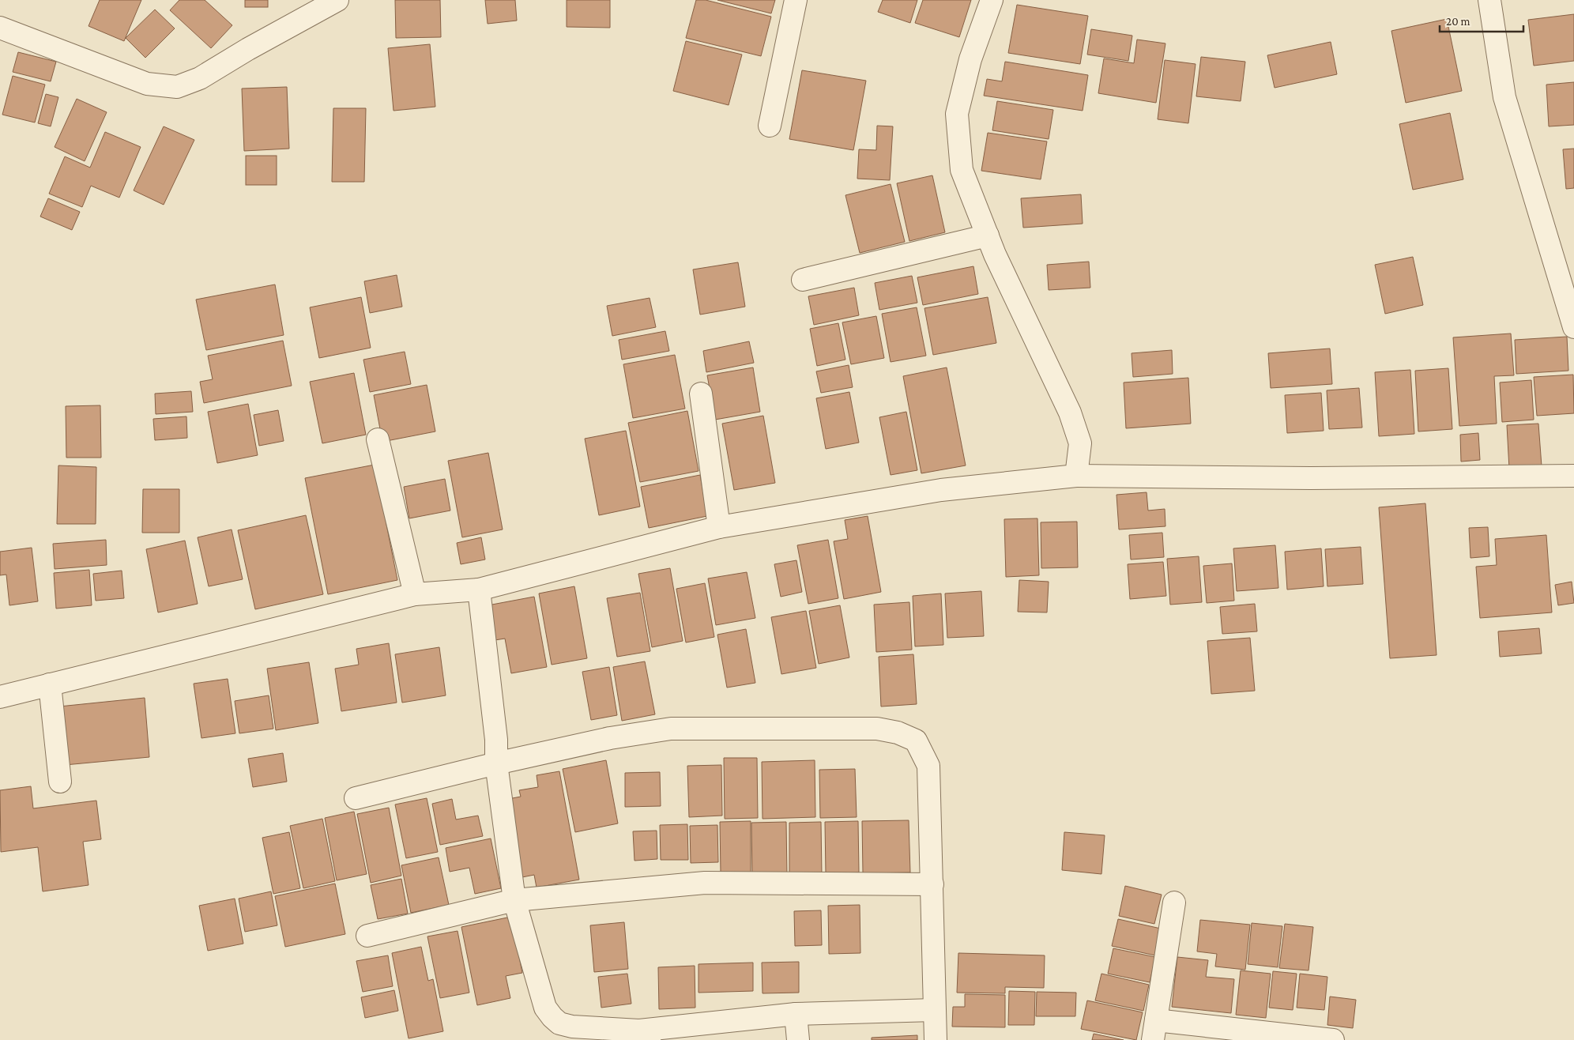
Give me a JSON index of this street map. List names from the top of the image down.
{
  "scale_bar": "20 m"
}
